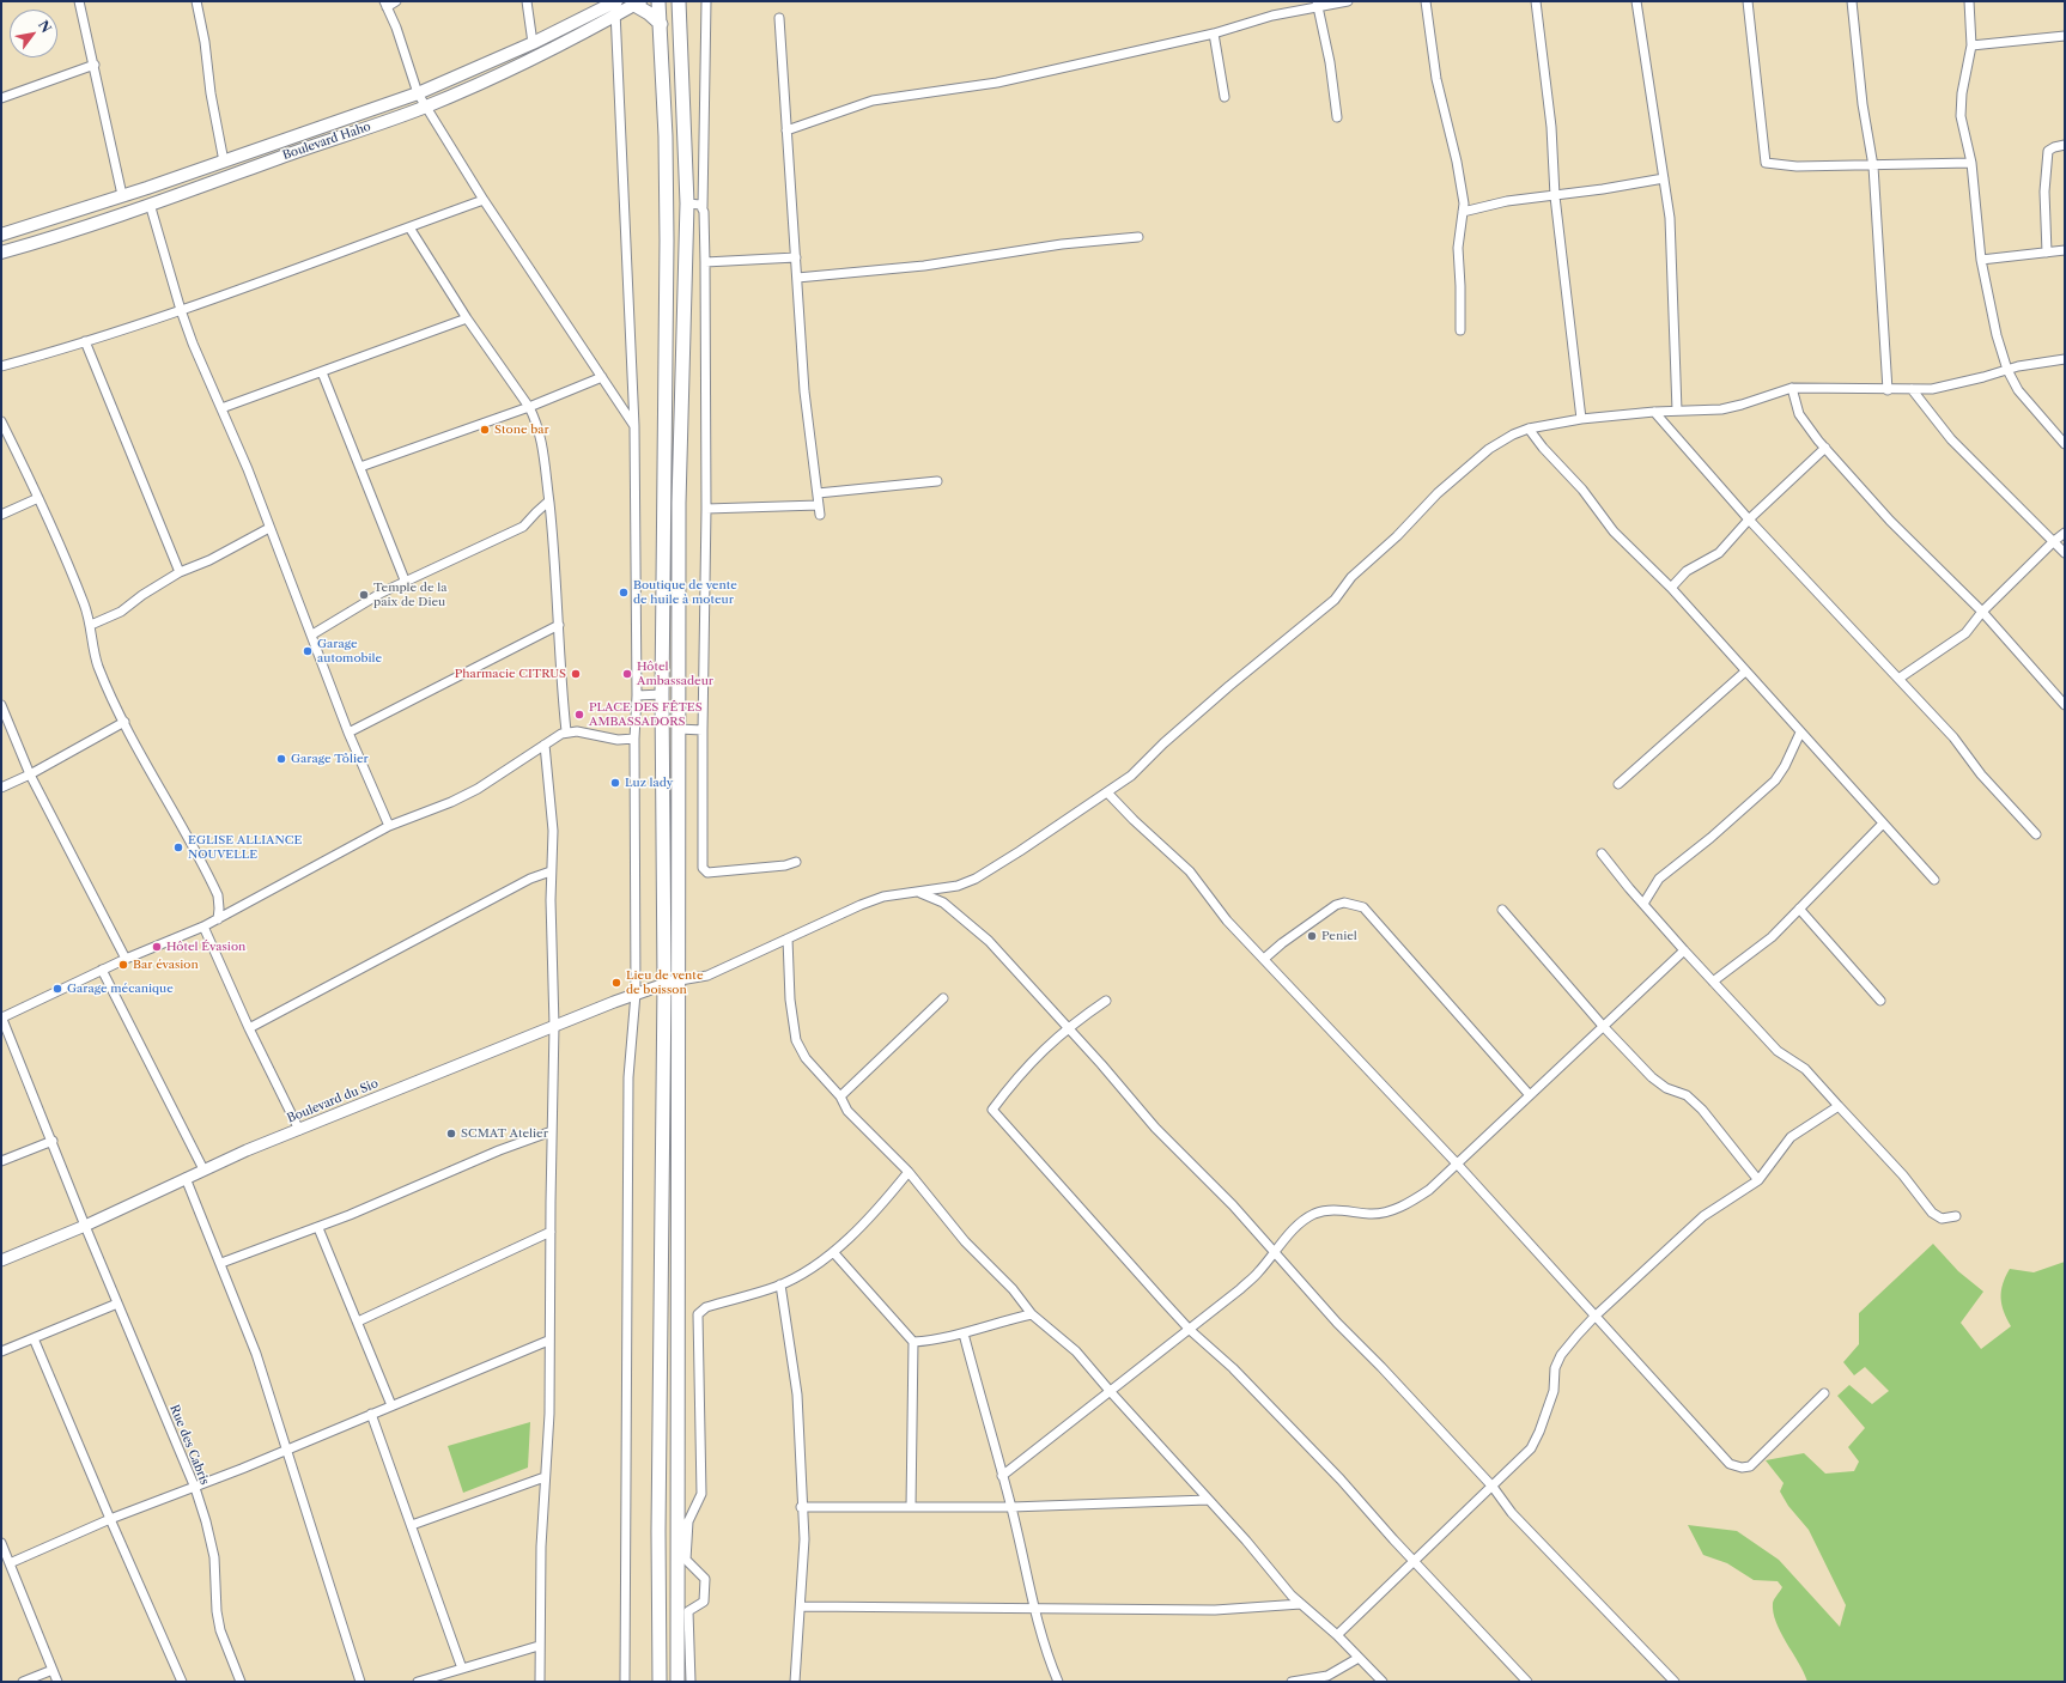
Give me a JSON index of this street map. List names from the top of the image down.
{
  "streets": {
    "main road": ["Boulevard Haho"],
    "street": ["Boulevard du Sio", "Rue des Cabris"]
  },
  "crossings": [
    ["Boulevard du Sio", "Rue des Cabris"]
  ],
  "places": [
    "Stone bar",
    "Boutique de vente de huile à moteur",
    "Temple de la paix de Dieu",
    "Garage automobile",
    "Pharmacie CITRUS",
    "Hôtel Ambassadeur",
    "PLACE DES FÊTES AMBASSADORS",
    "Garage Tôlier",
    "Luz lady",
    "EGLISE ALLIANCE NOUVELLE",
    "Peniel",
    "Hôtel Évasion",
    "Bar évasion",
    "Lieu de vente de boisson",
    "Garage mécanique",
    "SCMAT Atelier"
  ],
  "north": "top right"
}
